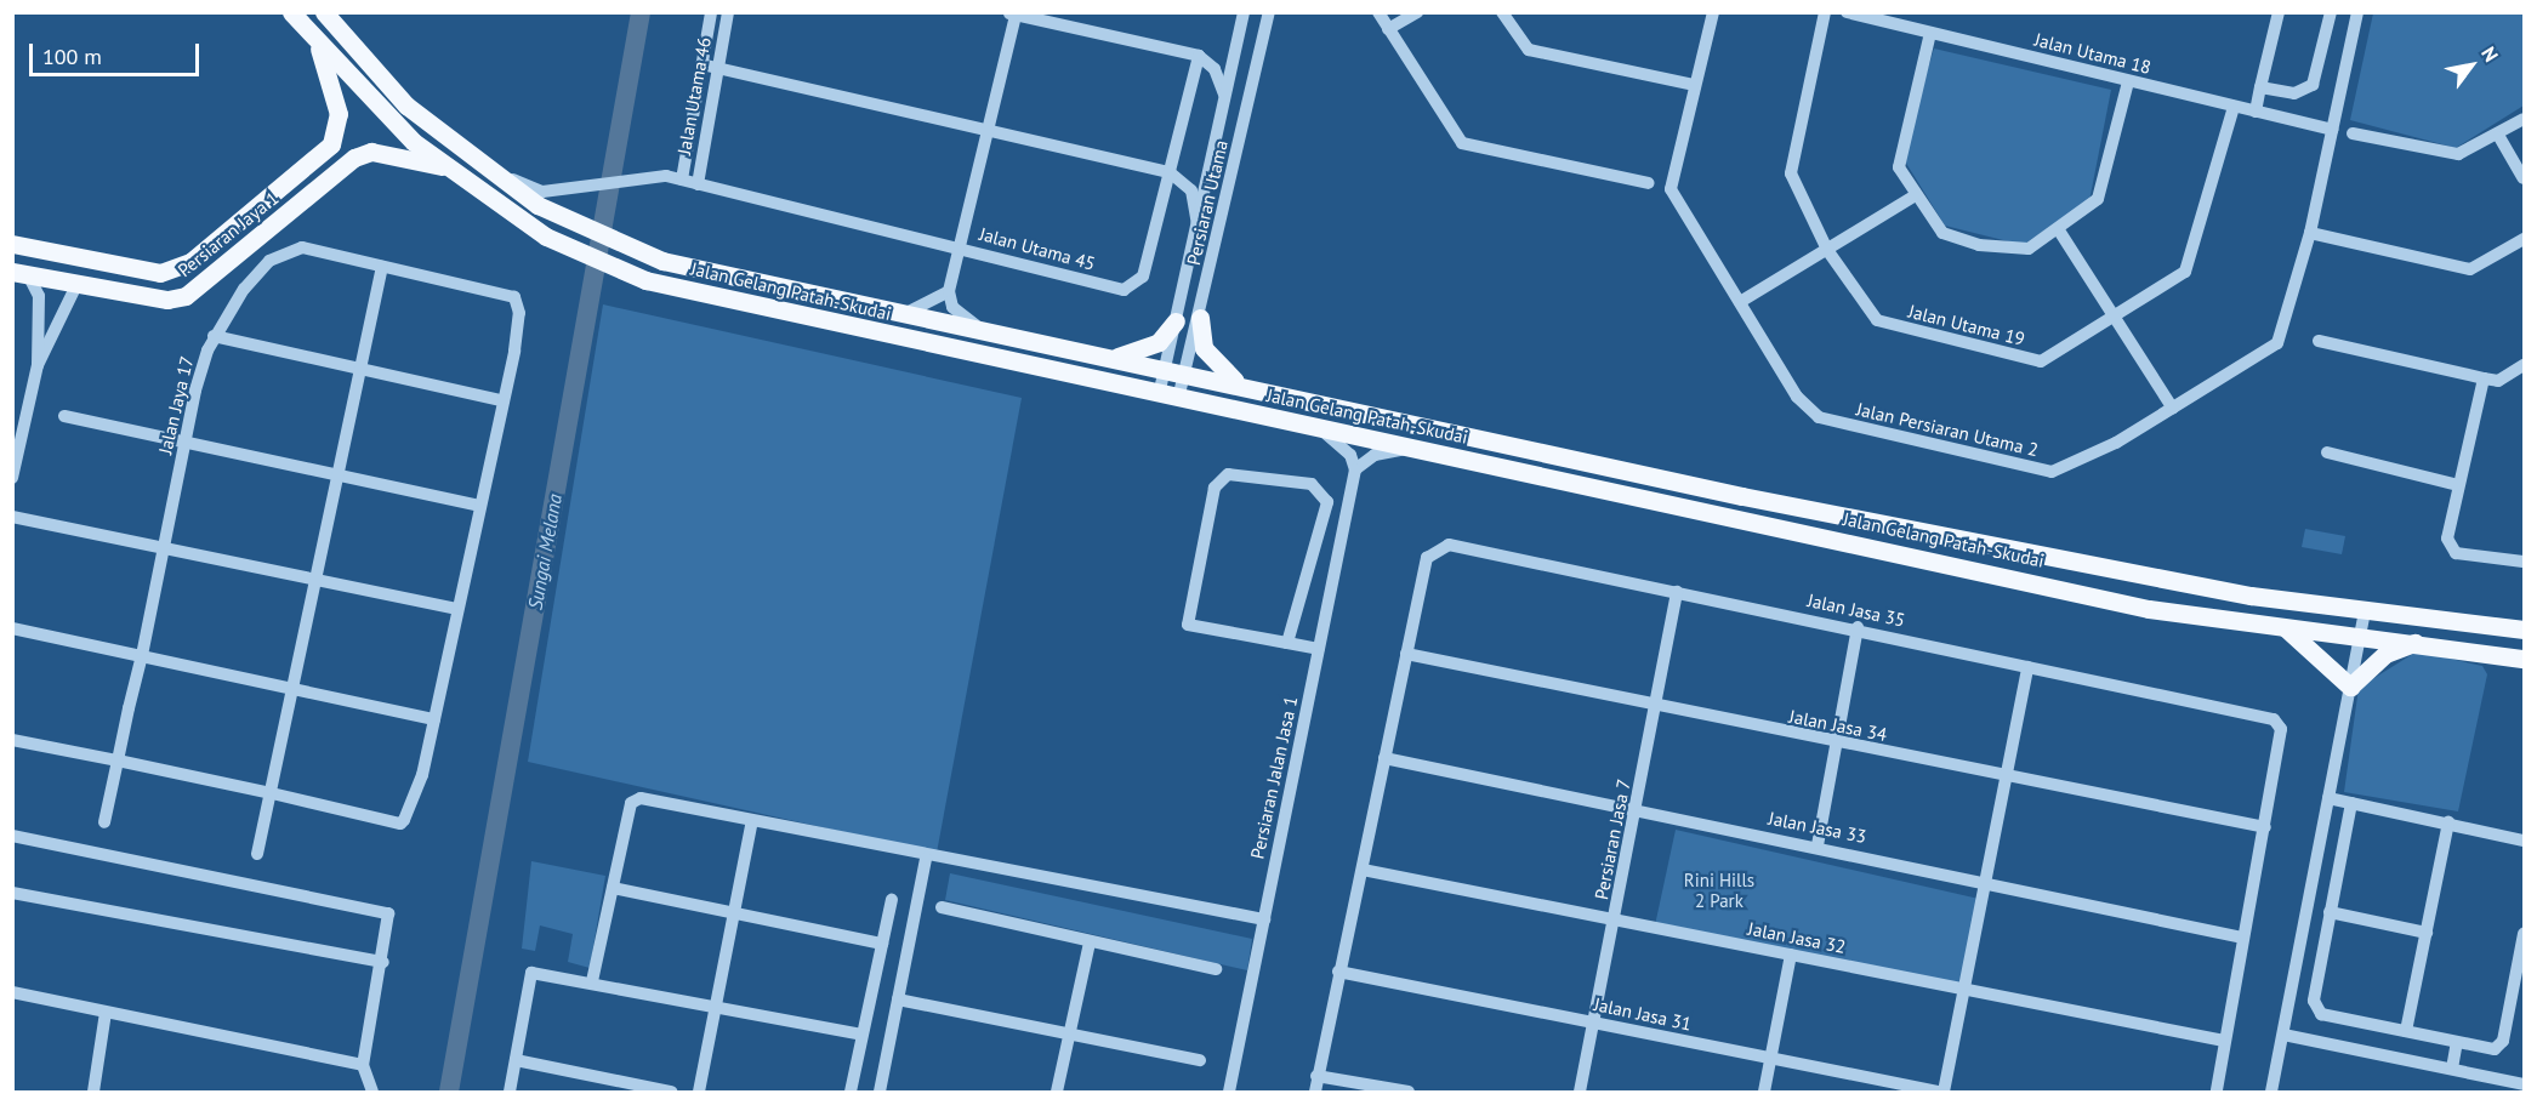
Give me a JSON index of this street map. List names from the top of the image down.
{
  "streets": {
    "main road": ["Persiaran Jaya 1", "Jalan Gelang Patah-Skudai"],
    "street": [
      "Jalan Utama 18",
      "Jalan Utama 46",
      "Persiaran Utama",
      "Jalan Utama 45",
      "Jalan Utama 19",
      "Jalan Jaya 17",
      "Jalan Persiaran Utama 2",
      "Jalan Jasa 35",
      "Jalan Jasa 34",
      "Persiaran Jalan Jasa 1",
      "Jalan Jasa 33",
      "Persiaran Jasa 7",
      "Jalan Jasa 32",
      "Jalan Jasa 31"
    ]
  },
  "crossings": [
    ["Jalan Utama 18", "Jalan Utama 19"],
    ["Jalan Utama 18", "Jalan Persiaran Utama 2"],
    ["Jalan Utama 46", "Jalan Utama 45"],
    ["Persiaran Utama", "Jalan Gelang Patah-Skudai"],
    ["Persiaran Jaya 1", "Jalan Gelang Patah-Skudai"],
    ["Jalan Utama 45", "Jalan Gelang Patah-Skudai"],
    ["Jalan Jasa 35", "Jalan Jasa 34"],
    ["Jalan Jasa 35", "Persiaran Jasa 7"],
    ["Jalan Jasa 34", "Persiaran Jasa 7"],
    ["Jalan Jasa 33", "Persiaran Jasa 7"],
    ["Persiaran Jasa 7", "Jalan Jasa 32"],
    ["Persiaran Jasa 7", "Jalan Jasa 31"]
  ],
  "water": ["Sungai Melana"],
  "parks": ["Rini Hills 2 Park"],
  "scale_bar": "100 m",
  "north": "top right"
}
